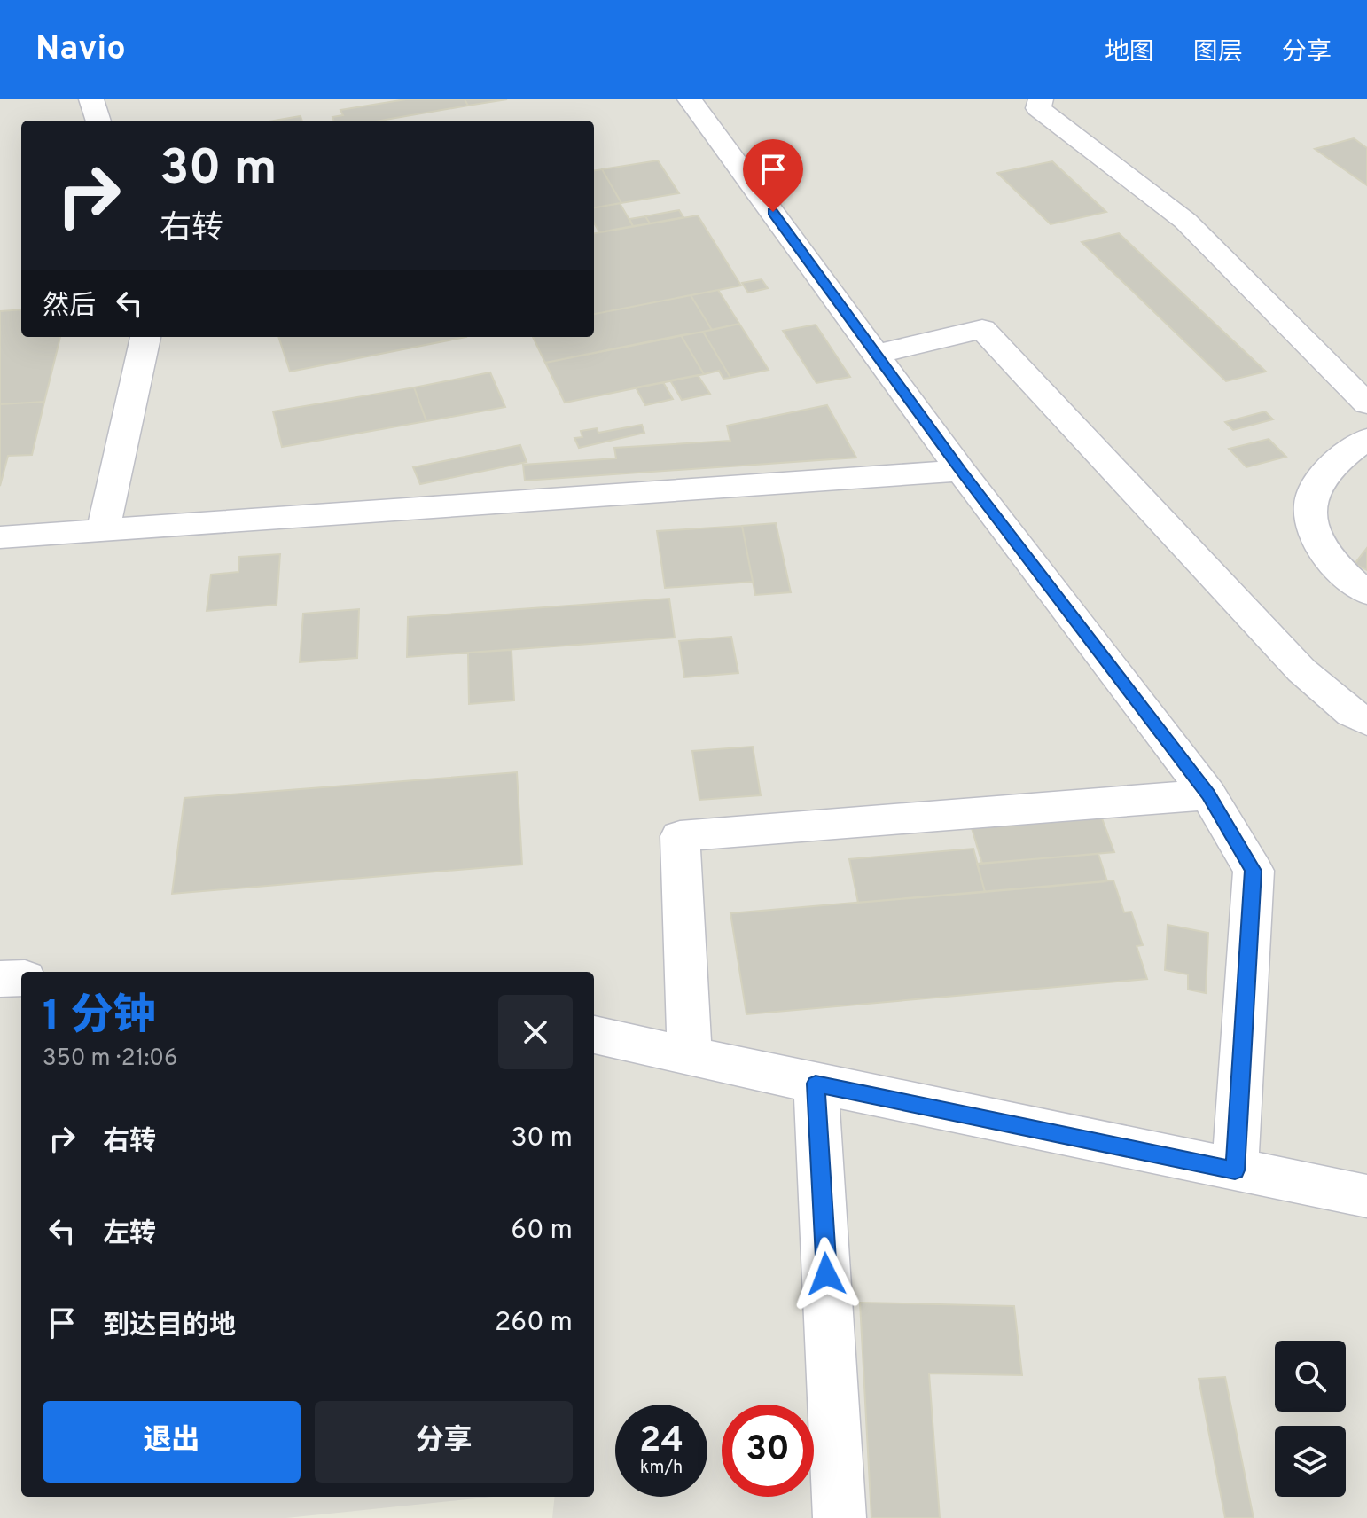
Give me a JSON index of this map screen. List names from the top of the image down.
{
  "page": {
    "header": "Navio",
    "nav": ["地图", "图层", "分享"],
    "turn": ["30 m", "右转"],
    "then": "然后",
    "heading": ["1 分钟", "350 m · 21:06"],
    "list": [
      {
        "name": "右转",
        "value": "30 m"
      },
      {
        "name": "左转",
        "value": "60 m"
      },
      {
        "name": "到达目的地",
        "value": "260 m"
      }
    ],
    "buttons": ["退出", "分享"],
    "speed": "24 km/h",
    "limit": "30"
  }
}
